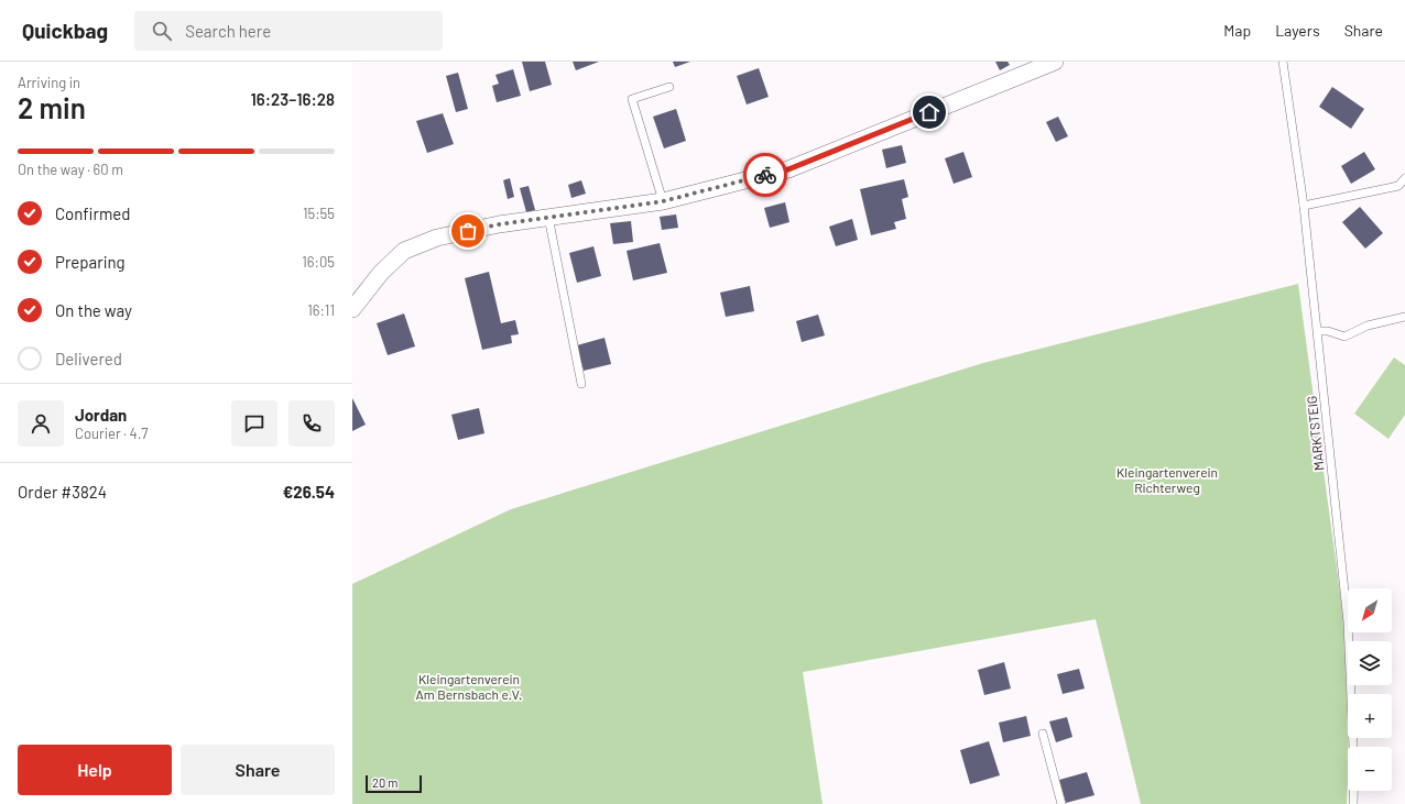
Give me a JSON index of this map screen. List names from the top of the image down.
{
  "streets": {
    "lane": ["MARKTSTEIG"]
  },
  "parks": ["Kleingartenverein Richterweg", "Kleingartenverein Am Bernsbach e.V."],
  "scale_bar": "20 m",
  "north": "bottom left",
  "page": {
    "header": "Quickbag",
    "search": "Search here",
    "nav": ["Map", "Layers", "Share"],
    "heading": ["2 min", "Arriving in", "16:23–16:28"],
    "panel": [
      "Jordan",
      "Courier · 4.7",
      "Order #3824",
      "€26.54"
    ],
    "bar": "On the way · 60 m",
    "list": [
      ["Confirmed", "15:55"],
      ["Preparing", "16:05"],
      ["On the way", "16:11"],
      "Delivered"
    ],
    "map_buttons": ["+", "−"],
    "buttons": ["Help", "Share"],
    "scale": "20 m"
  }
}
